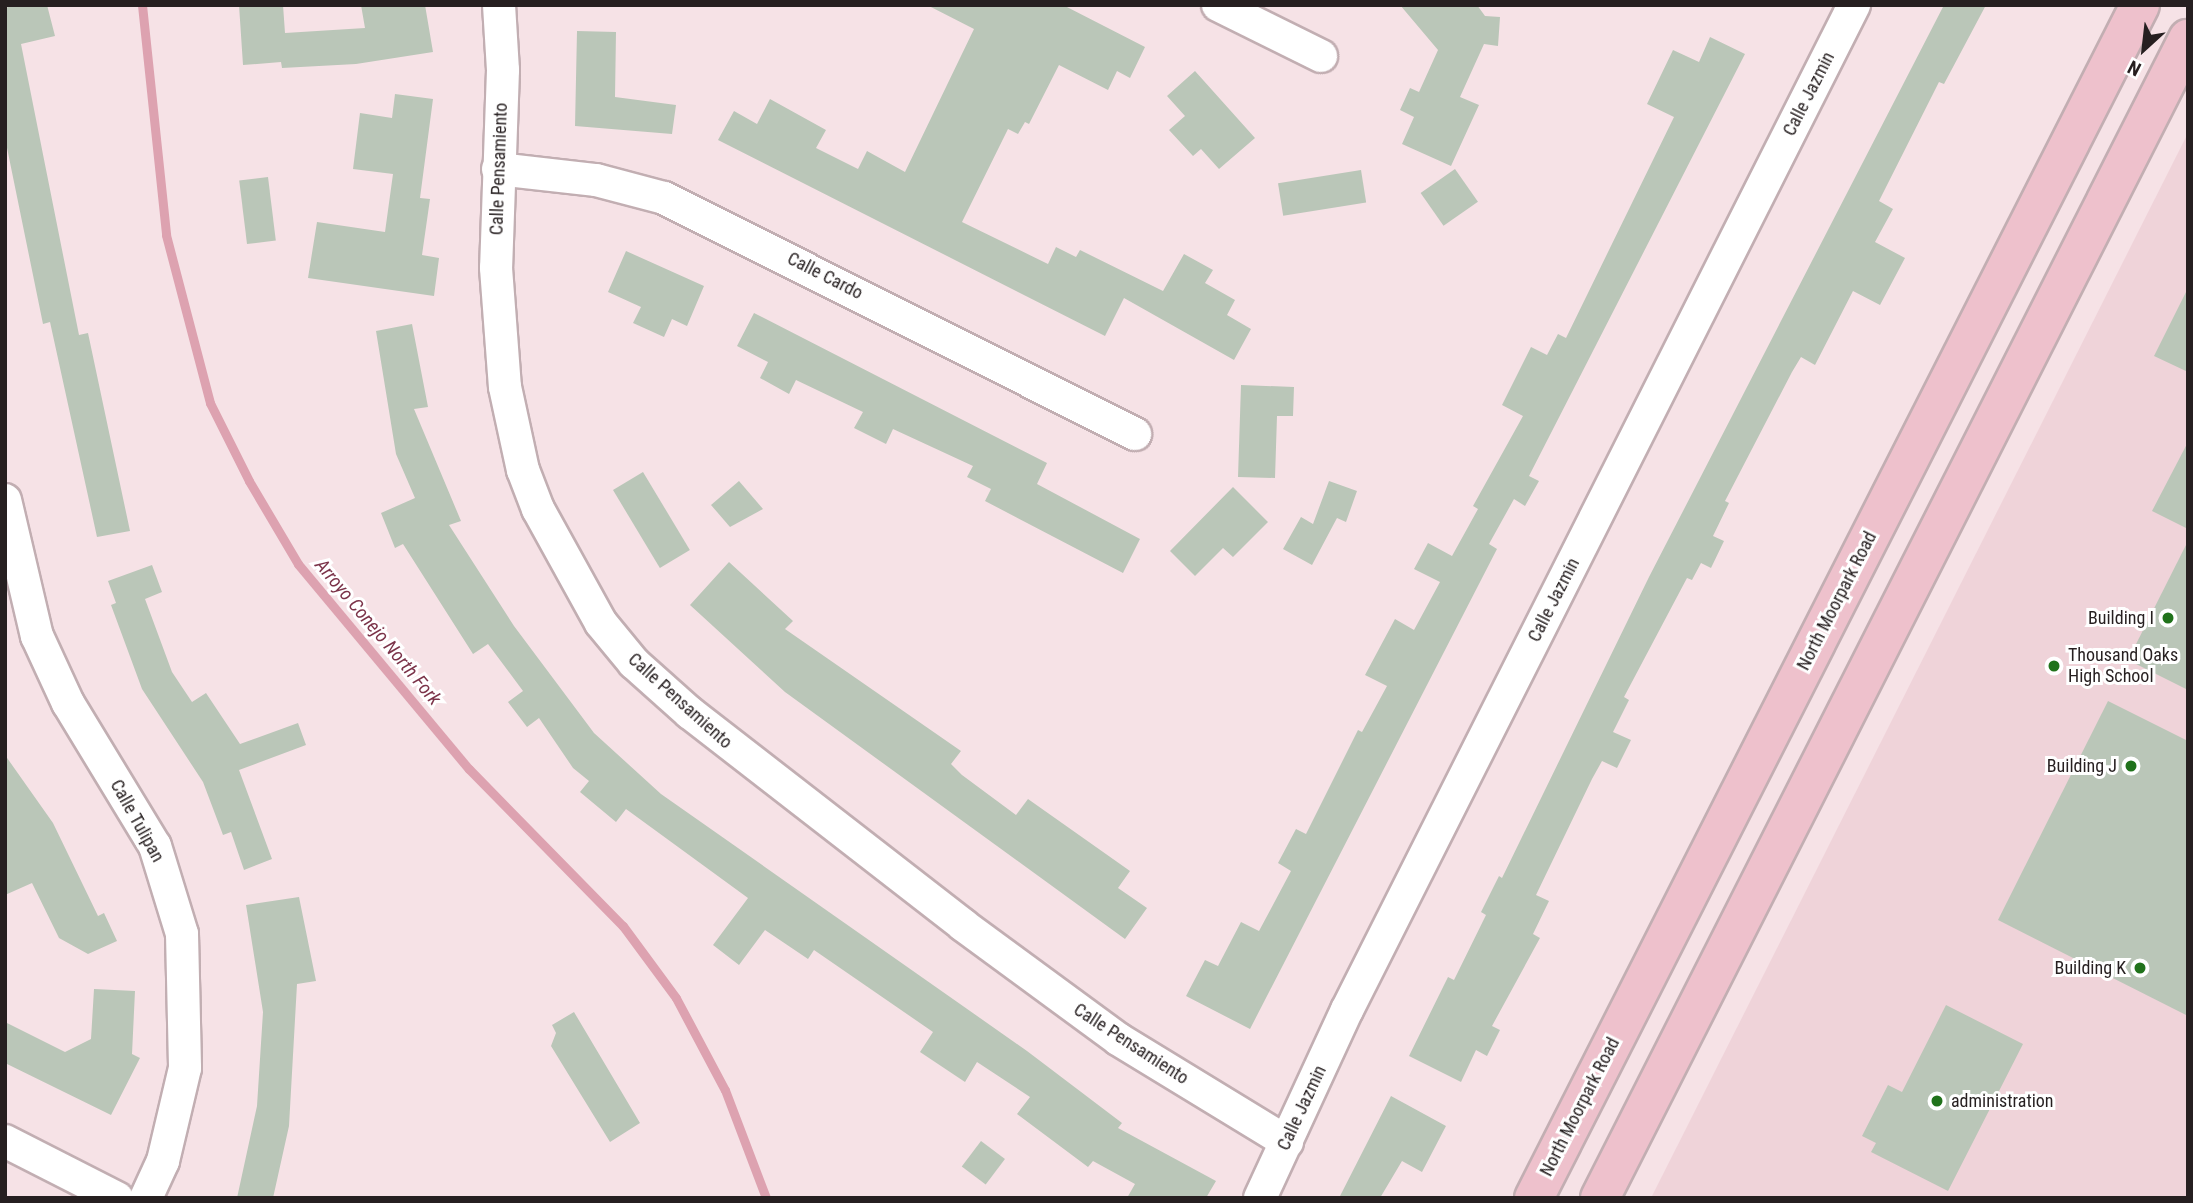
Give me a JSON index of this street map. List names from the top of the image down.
{
  "streets": {
    "main road": ["North Moorpark Road"],
    "street": [
      "Calle Jazmin",
      "Calle Pensamiento",
      "Calle Cardo",
      "Calle Tulipan"
    ]
  },
  "crossings": [
    ["Calle Jazmin", "Calle Pensamiento"],
    ["Calle Pensamiento", "Calle Cardo"]
  ],
  "water": ["Arroyo Conejo North Fork"],
  "places": [
    "Building I",
    "Thousand Oaks High School",
    "Building J",
    "Building K",
    "administration"
  ],
  "north": "bottom left"
}
